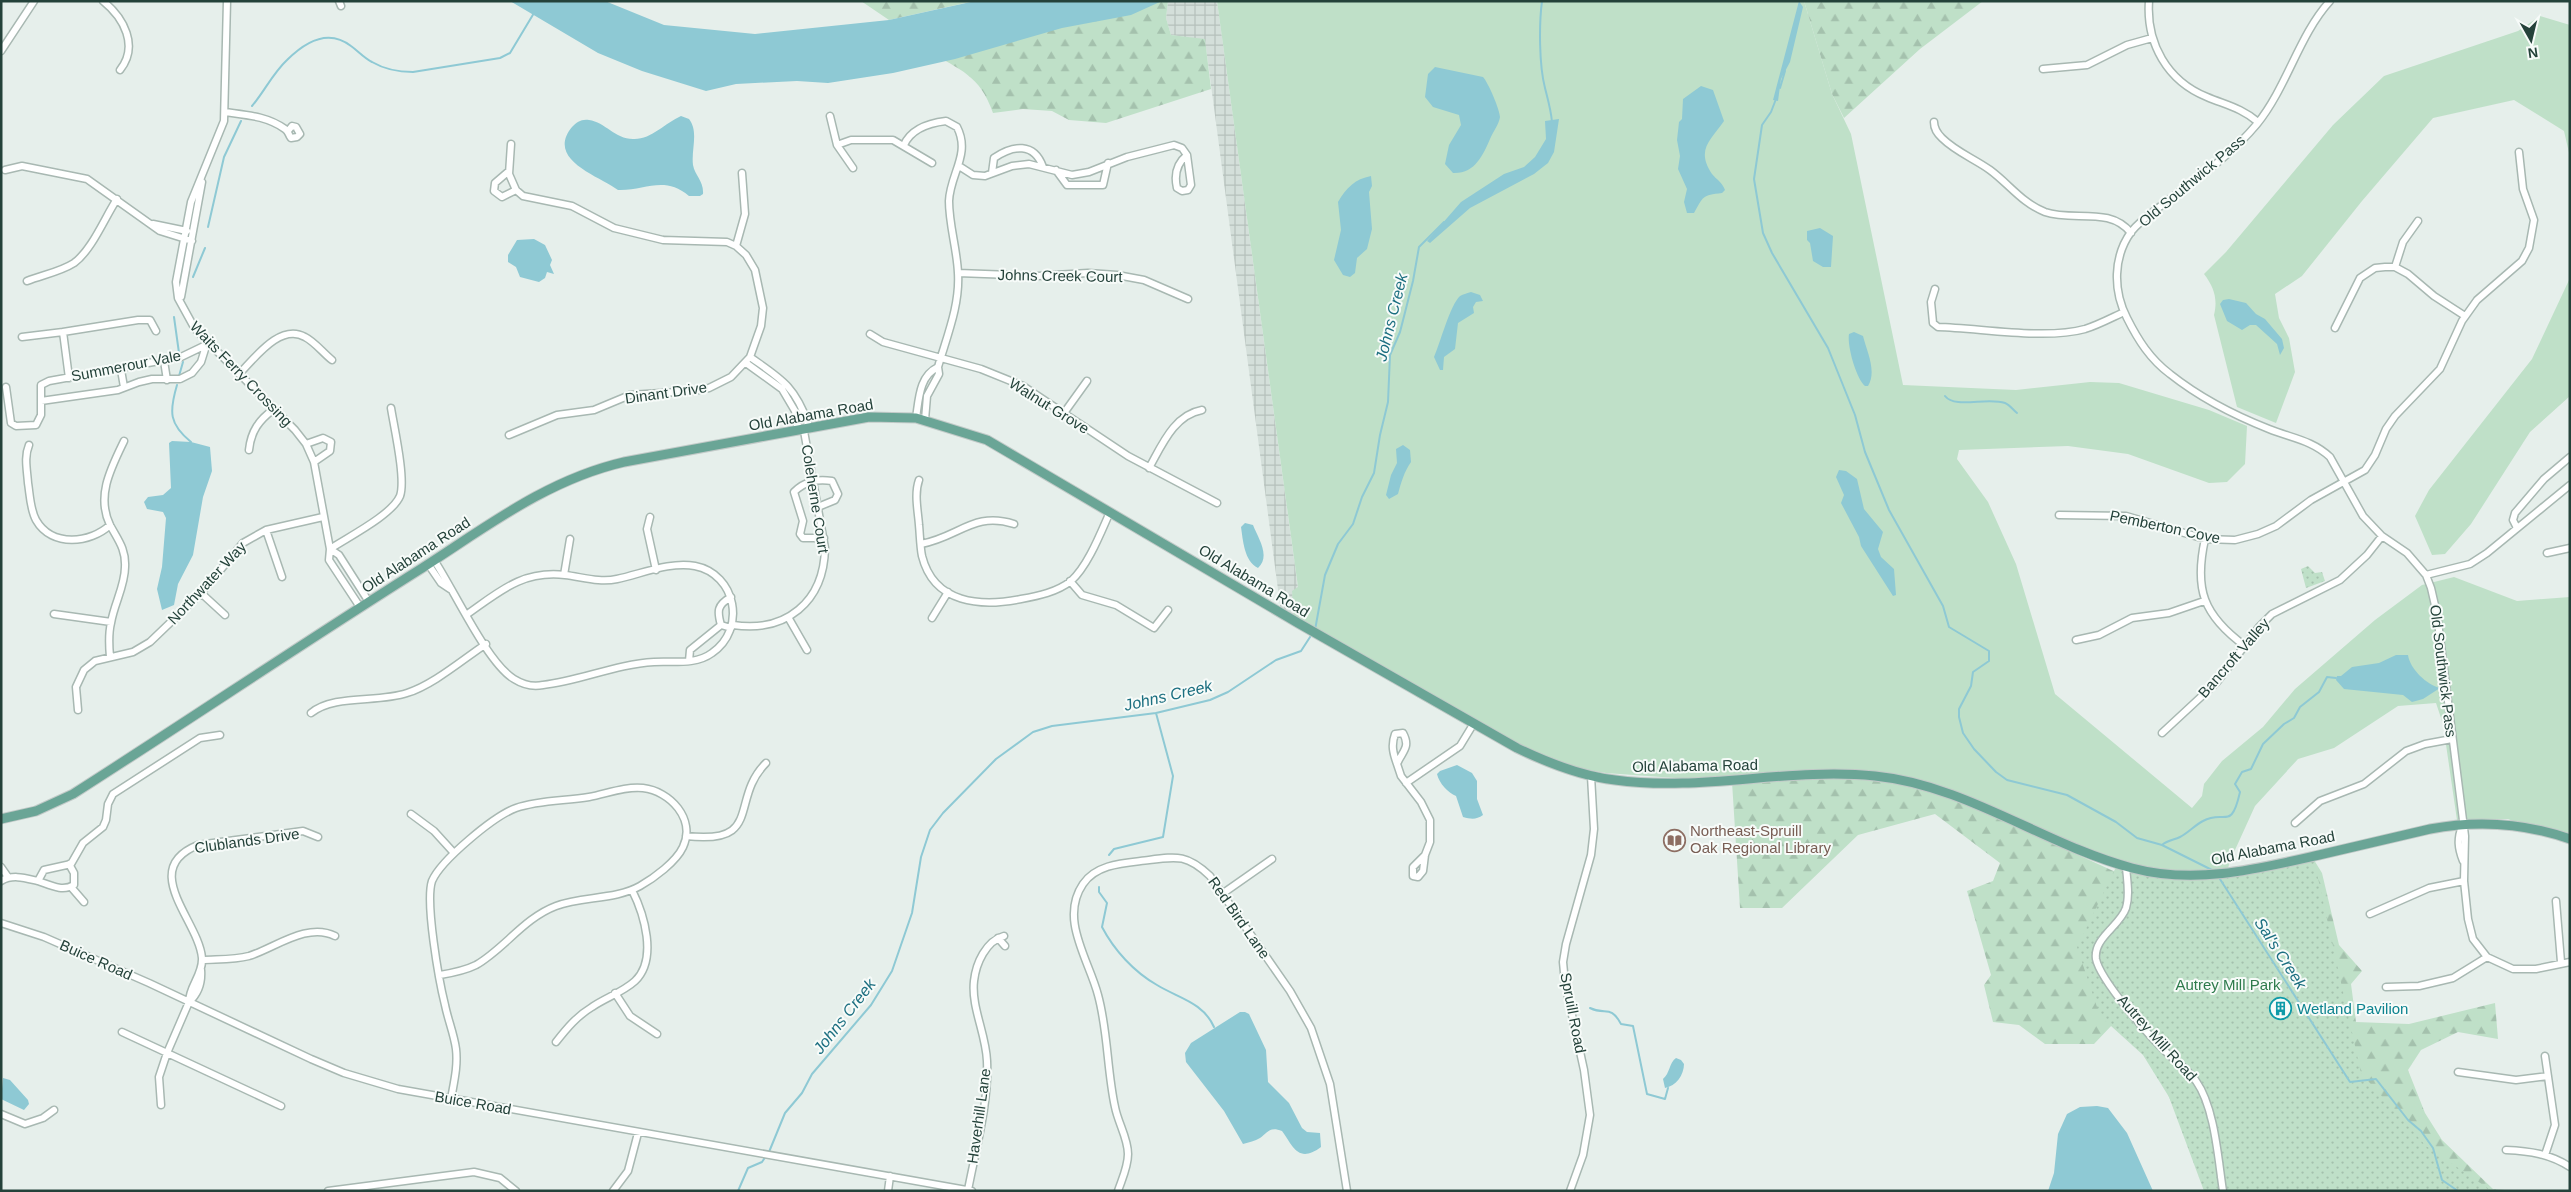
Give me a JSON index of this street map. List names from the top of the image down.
{
  "streets": {
    "main road": ["Old Alabama Road"],
    "street": [
      "Old Southwick Pass",
      "Johns Creek Court",
      "Summerour Vale",
      "Waits Ferry Crossing",
      "Dinant Drive",
      "Walnut Grove",
      "Coleherne Court",
      "Pemberton Cove",
      "Northwater Way",
      "Bancroft Valley",
      "Clublands Drive",
      "Red Bird Lane",
      "Buice Road",
      "Spruill Road",
      "Autrey Mill Road",
      "Haverhill Lane"
    ]
  },
  "crossings": [
    ["Old Southwick Pass", "Old Alabama Road"],
    ["Old Southwick Pass", "Pemberton Cove"],
    ["Old Southwick Pass", "Bancroft Valley"],
    ["Summerour Vale", "Waits Ferry Crossing"],
    ["Waits Ferry Crossing", "Old Alabama Road"],
    ["Waits Ferry Crossing", "Northwater Way"],
    ["Old Alabama Road", "Coleherne Court"],
    ["Old Alabama Road", "Spruill Road"],
    ["Old Alabama Road", "Autrey Mill Road"],
    ["Clublands Drive", "Buice Road"],
    ["Buice Road", "Haverhill Lane"]
  ],
  "water": ["Johns Creek", "Sal's Creek"],
  "parks": ["Autrey Mill Park"],
  "places": {
    "library": ["Northeast-Spruill Oak Regional Library"],
    "building": ["Wetland Pavilion"]
  },
  "north": "bottom"
}
